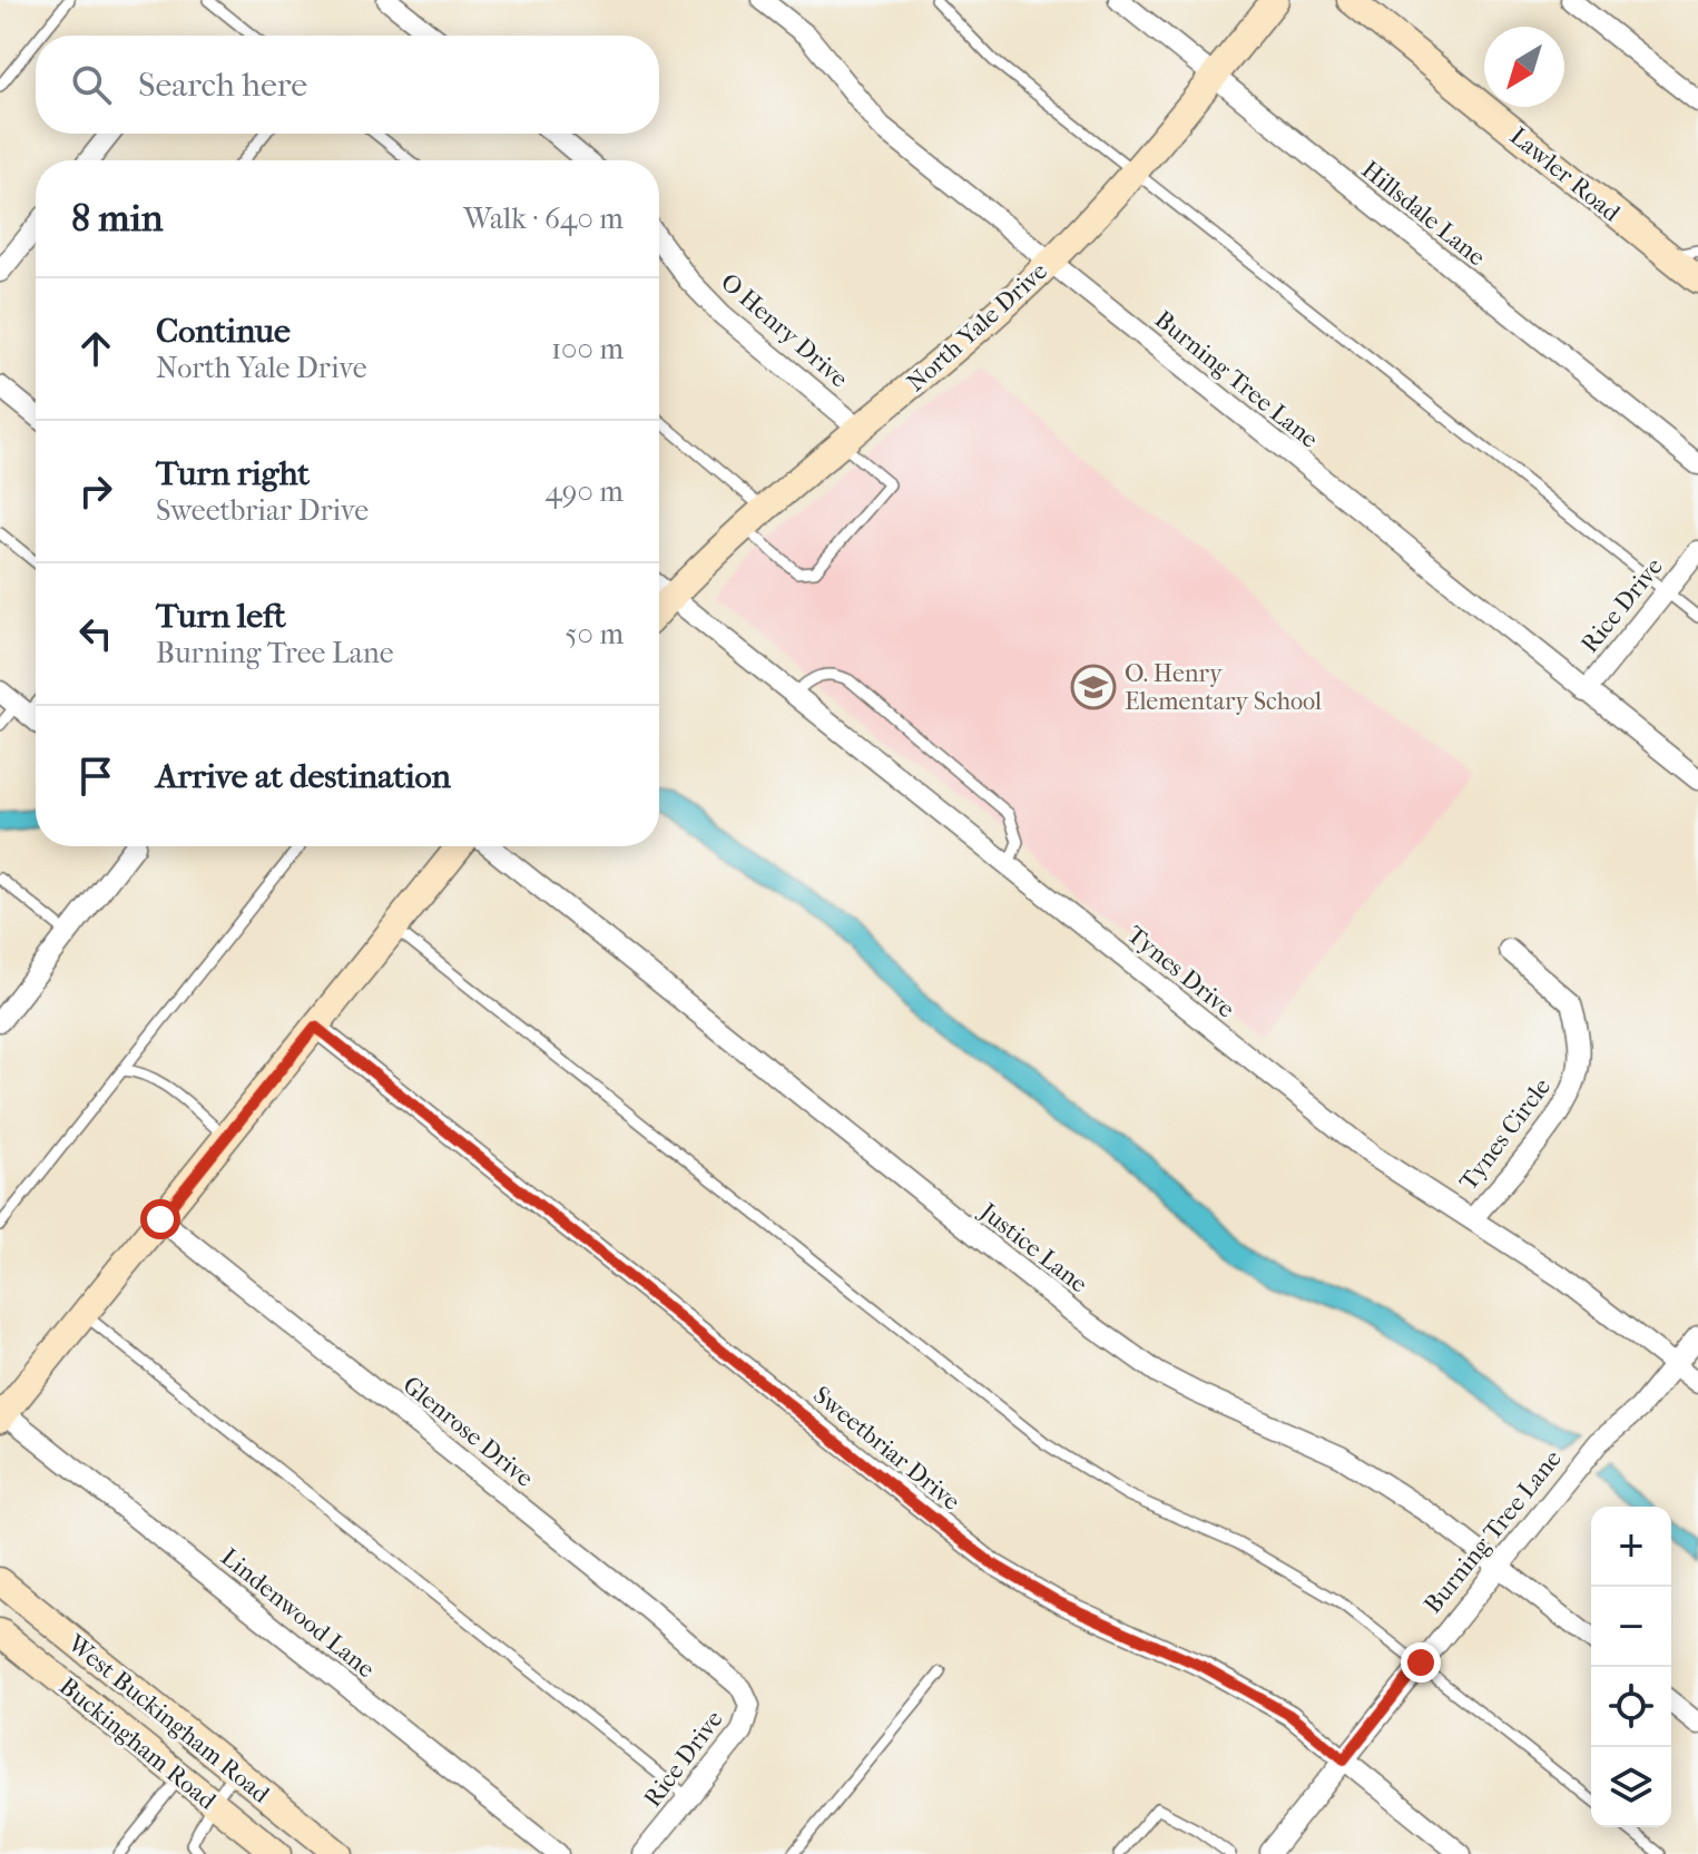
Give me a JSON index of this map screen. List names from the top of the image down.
{
  "streets": {
    "street": [
      "Lawler Road",
      "Hillsdale Lane",
      "North Yale Drive",
      "O Henry Drive",
      "Burning Tree Lane",
      "Rice Drive",
      "Tynes Drive",
      "Tynes Circle",
      "Justice Lane",
      "Glenrose Drive",
      "Sweetbriar Drive",
      "Lindenwood Lane",
      "West Buckingham Road",
      "Buckingham Road"
    ]
  },
  "crossings": [
    ["Hillsdale Lane", "North Yale Drive"],
    ["North Yale Drive", "O Henry Drive"],
    ["North Yale Drive", "Burning Tree Lane"],
    ["North Yale Drive", "Tynes Drive"],
    ["Burning Tree Lane", "Rice Drive"],
    ["Burning Tree Lane", "Tynes Drive"],
    ["Burning Tree Lane", "Justice Lane"],
    ["Burning Tree Lane", "Sweetbriar Drive"],
    ["Rice Drive", "Glenrose Drive"],
    ["Tynes Drive", "Tynes Circle"]
  ],
  "places": {
    "school or university": ["O. Henry Elementary School"]
  },
  "north": "bottom left",
  "page": {
    "search": "Search here",
    "heading": ["8 min", "Walk · 640 m"],
    "list": [
      ["Continue", "North Yale Drive", "100 m"],
      ["Turn right", "Sweetbriar Drive", "490 m"],
      ["Turn left", "Burning Tree Lane", "50 m"],
      "Arrive at destination"
    ],
    "map_buttons": ["+", "−"]
  }
}
